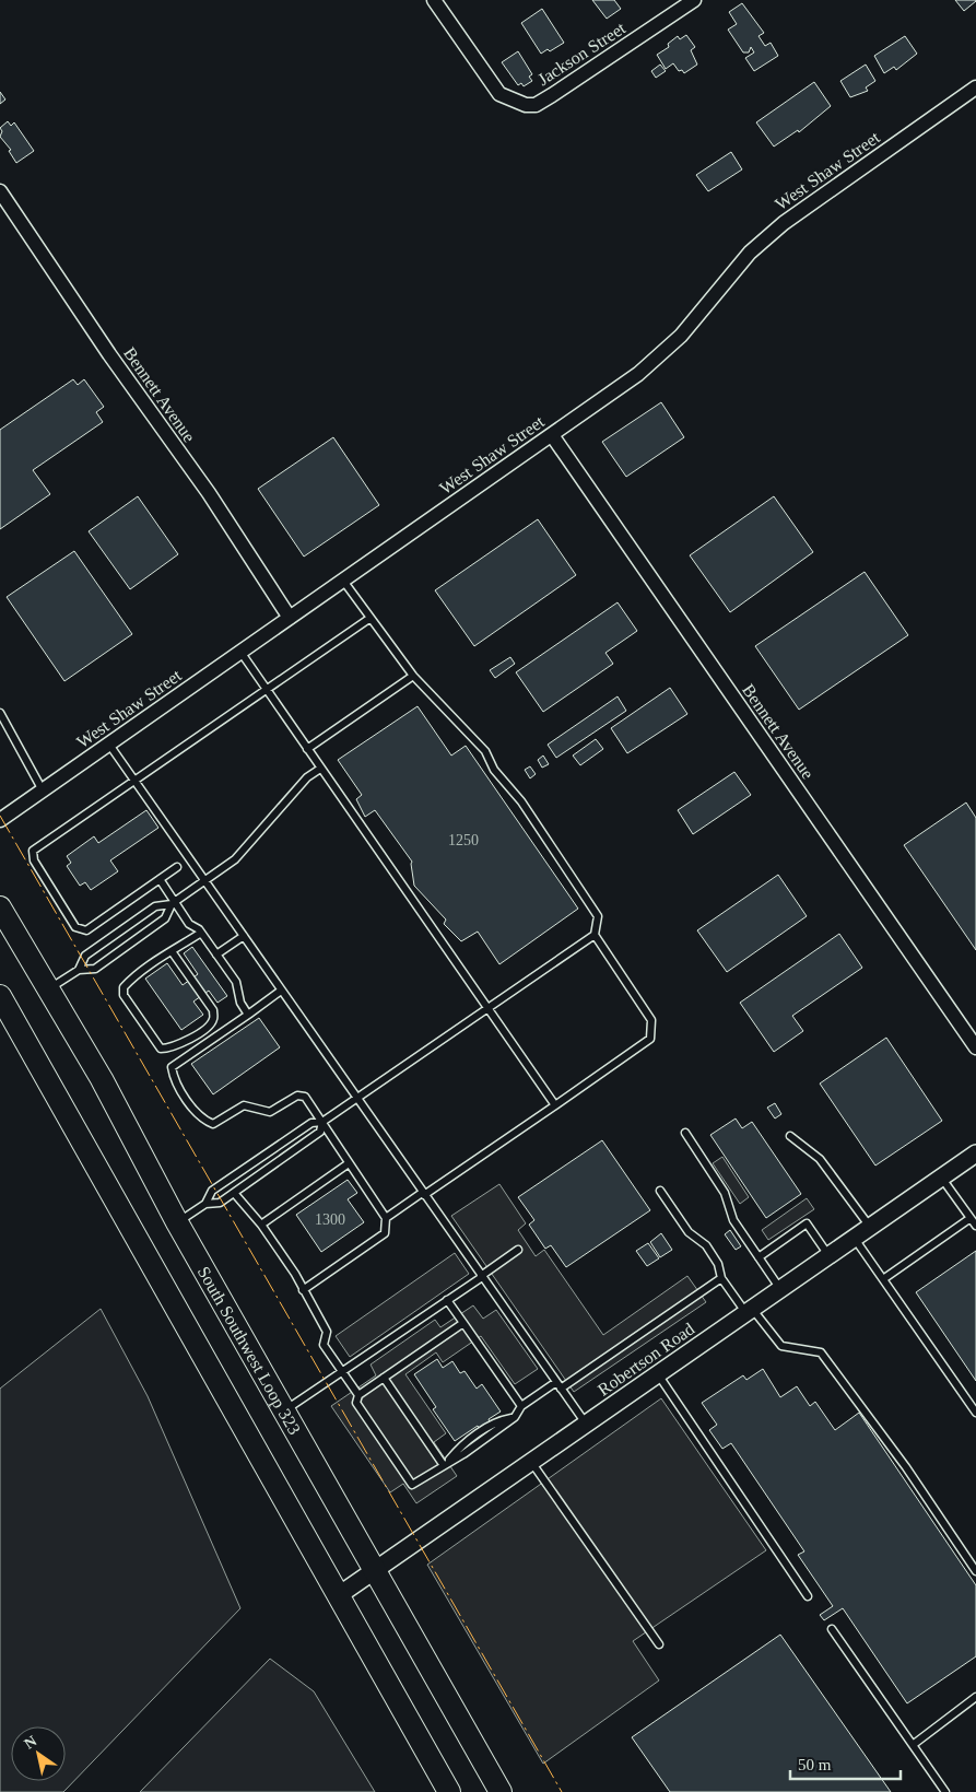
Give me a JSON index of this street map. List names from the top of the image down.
{
  "streets": {
    "highway": ["South Southwest Loop 323"],
    "street": [
      "Jackson Street",
      "West Shaw Street",
      "Bennett Avenue",
      "Robertson Road"
    ]
  },
  "crossings": [
    ["West Shaw Street", "Bennett Avenue"],
    ["South Southwest Loop 323", "Robertson Road"]
  ],
  "house_numbers": ["1250", "1300"],
  "scale_bar": "50 m",
  "north": "top left"
}
